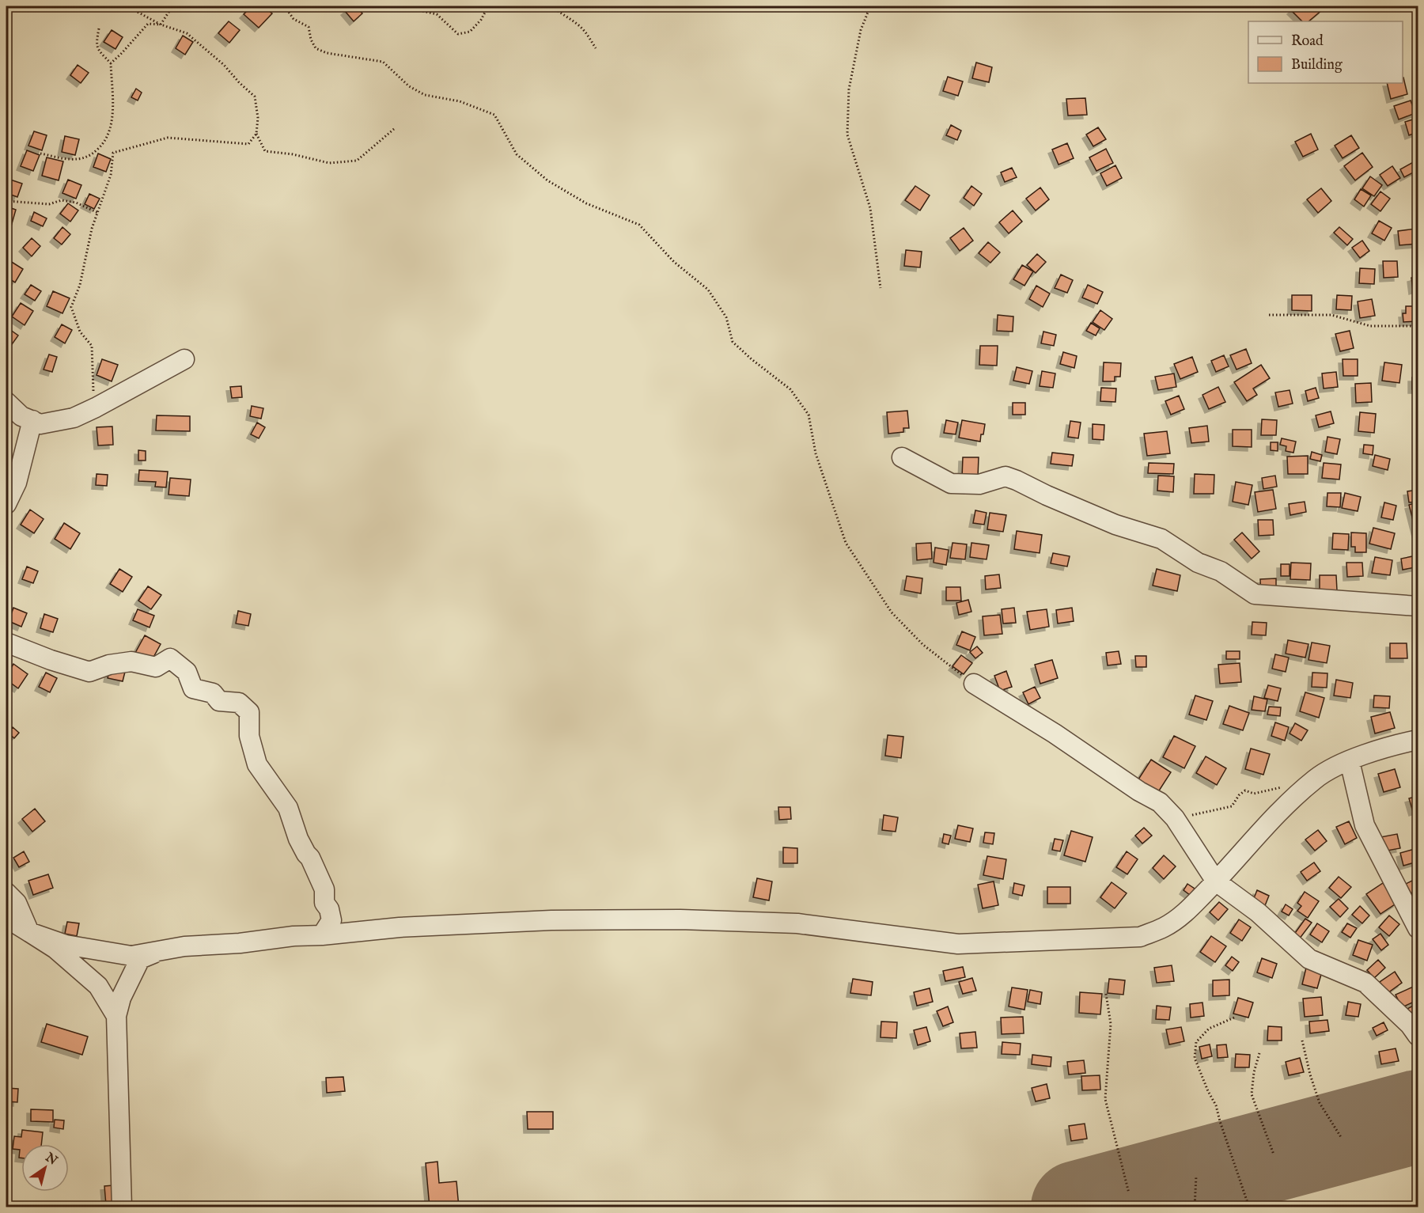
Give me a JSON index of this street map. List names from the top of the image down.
{
  "legend": ["Road", "Building"],
  "north": "top right"
}
